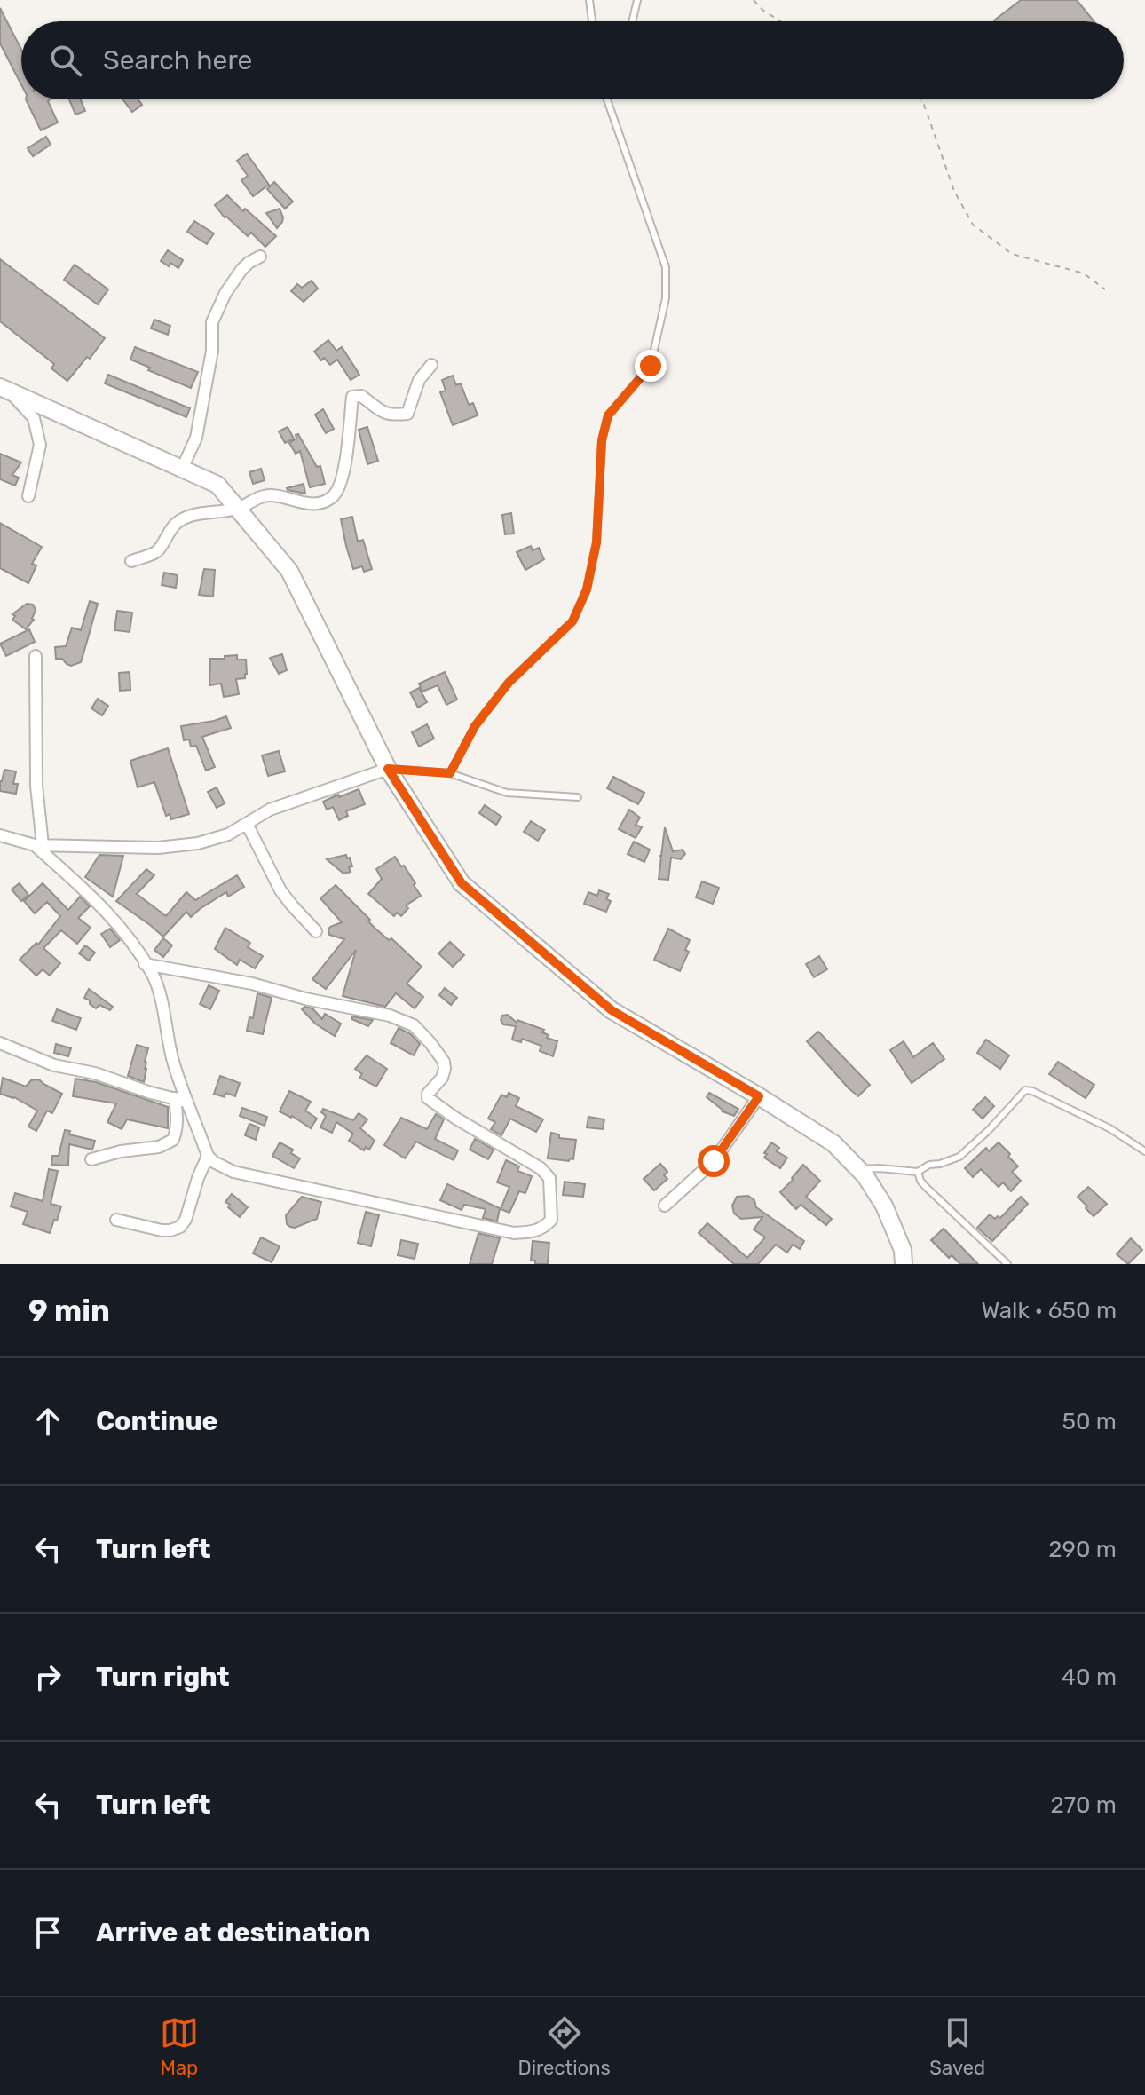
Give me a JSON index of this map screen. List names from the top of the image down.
{
  "page": {
    "search": "Search here",
    "heading": ["9 min", "Walk · 650 m"],
    "list": [
      ["Continue", "50 m"],
      ["Turn left", "290 m"],
      ["Turn right", "40 m"],
      ["Turn left", "270 m"],
      "Arrive at destination"
    ],
    "nav": ["Map", "Directions", "Saved"]
  }
}
